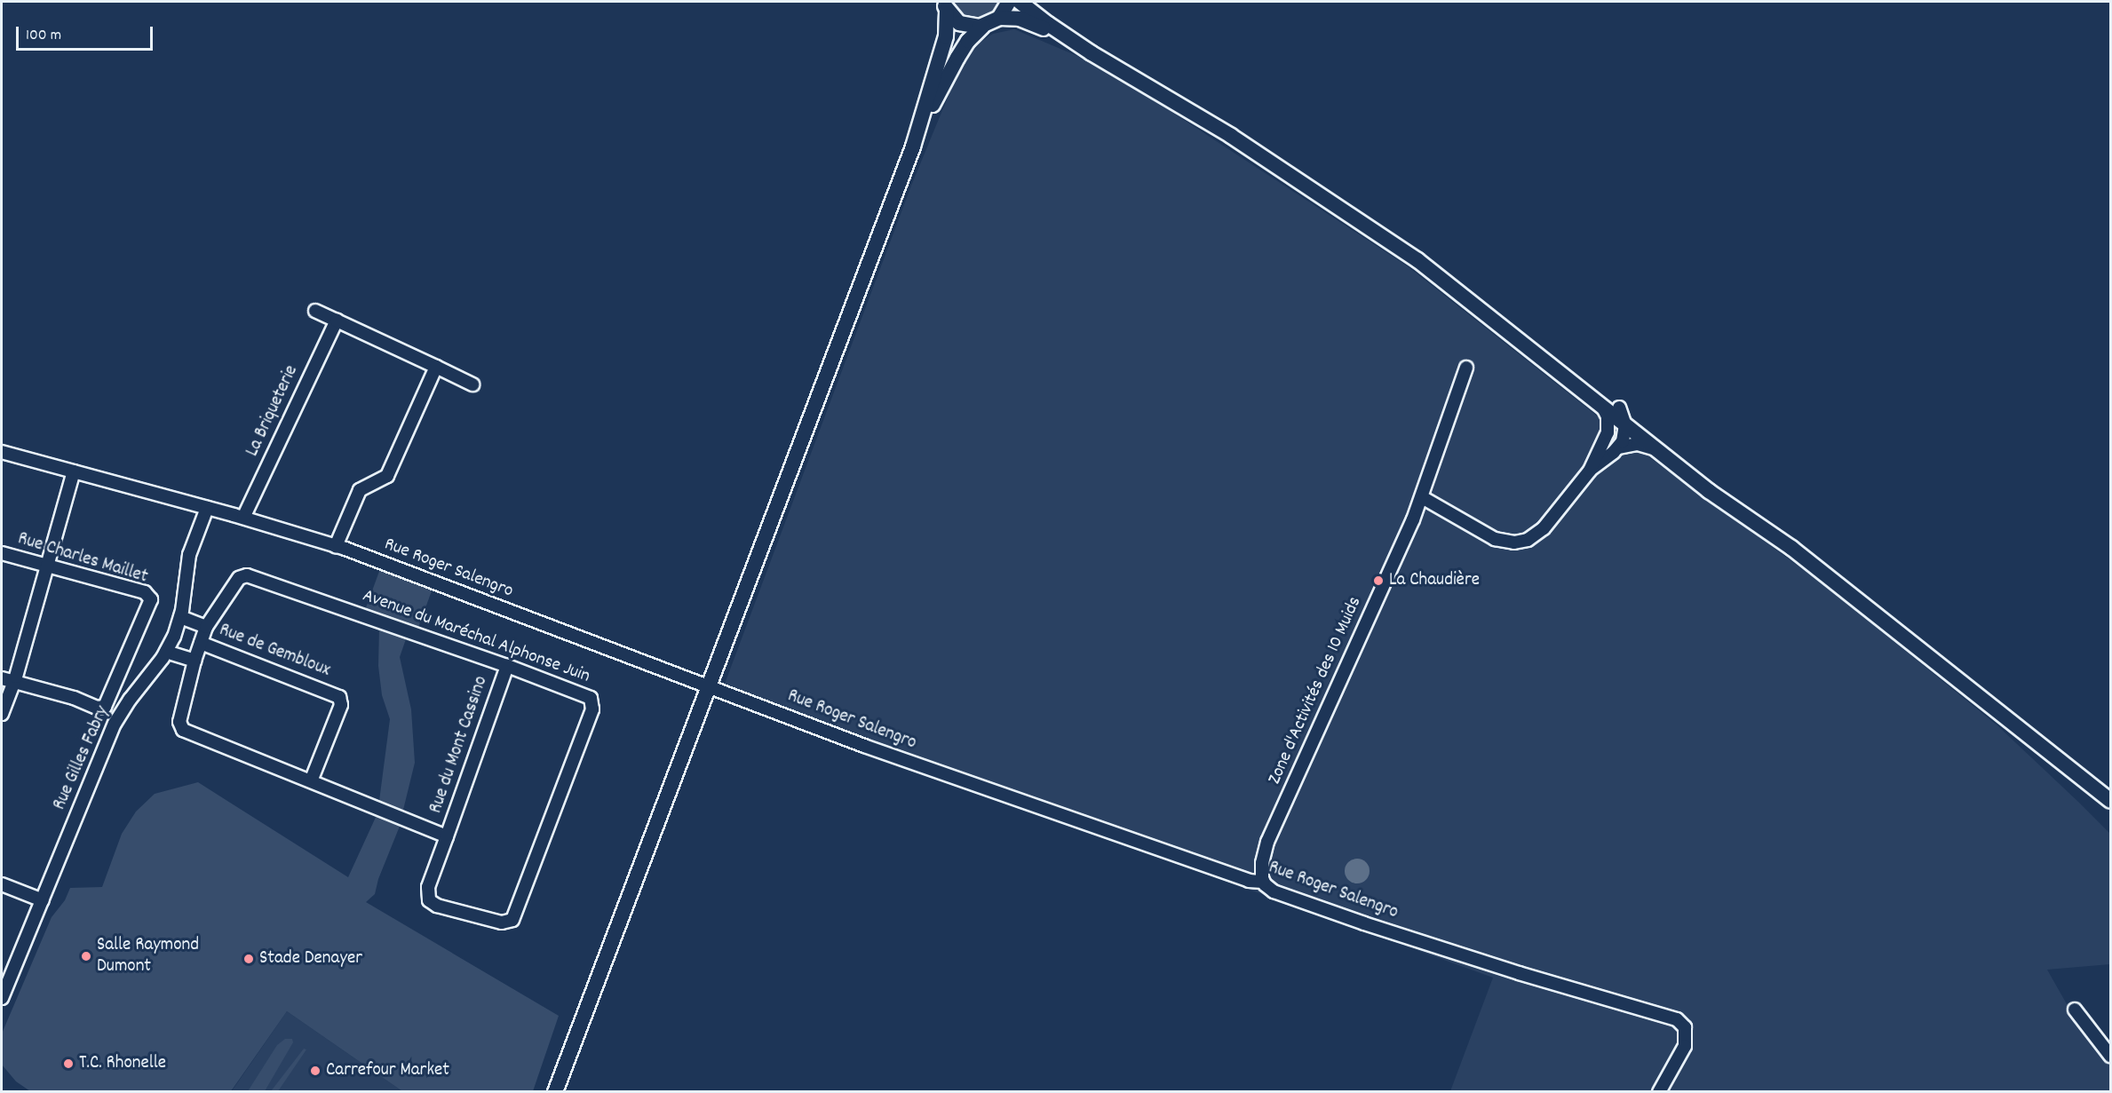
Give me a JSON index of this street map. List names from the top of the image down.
{
  "streets": {
    "street": [
      "La Briqueterie",
      "Rue Charles Maillet",
      "Rue Roger Salengro",
      "Avenue du Maréchal Alphonse Juin",
      "Rue de Gembloux",
      "Zone d'Activités des 10 Muids",
      "Rue du Mont Cassino",
      "Rue Gilles Fabry"
    ]
  },
  "crossings": [
    ["La Briqueterie", "Rue Roger Salengro"],
    ["Rue Roger Salengro", "Zone d'Activités des 10 Muids"],
    ["Rue Roger Salengro", "Rue Gilles Fabry"],
    ["Avenue du Maréchal Alphonse Juin", "Rue de Gembloux"],
    ["Avenue du Maréchal Alphonse Juin", "Rue du Mont Cassino"]
  ],
  "places": [
    "La Chaudière",
    "Salle Raymond Dumont",
    "Stade Denayer",
    "T.C. Rhonelle",
    "Carrefour Market"
  ],
  "scale_bar": "100 m"
}
